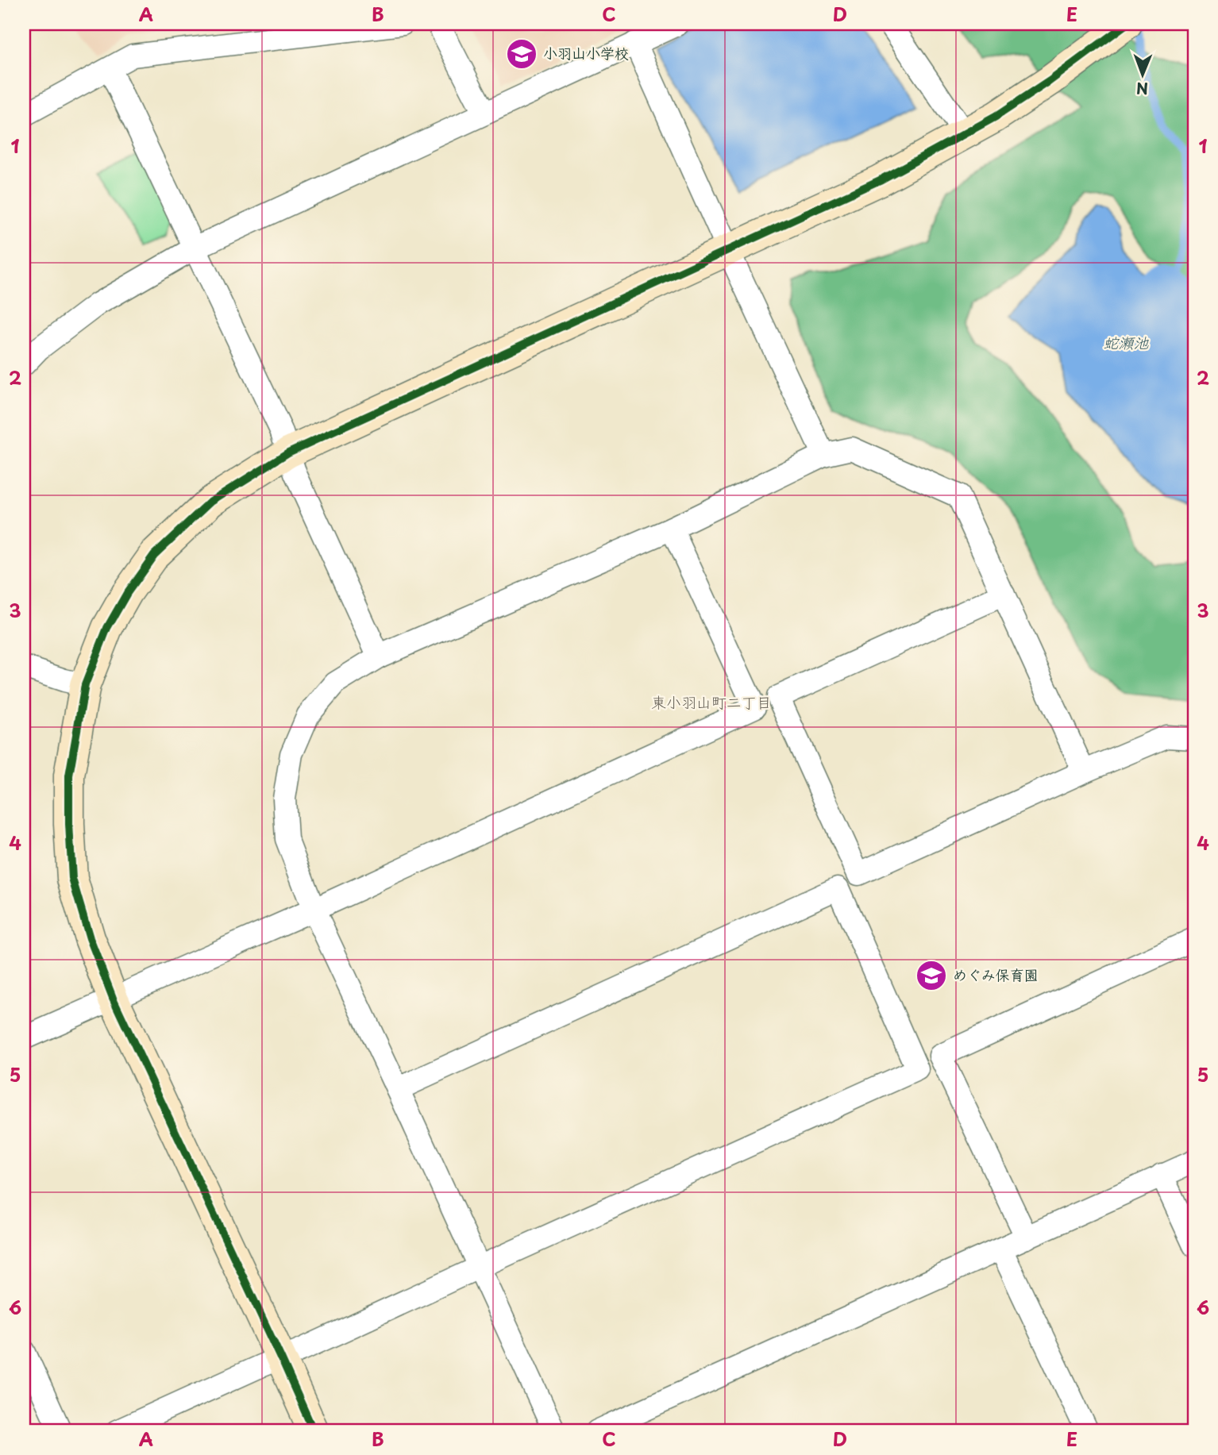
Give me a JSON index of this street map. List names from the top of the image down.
{
  "districts": ["東小羽山町二丁目"],
  "water": ["蛇瀬池"],
  "places": {
    "school or university": ["小羽山小学校", "めぐみ保育園"]
  },
  "north": "bottom",
  "grid": {
    "columns": [
      "A",
      "B",
      "C",
      "D",
      "E"
    ],
    "rows": [
      "1",
      "2",
      "3",
      "4",
      "5",
      "6"
    ]
  }
}
